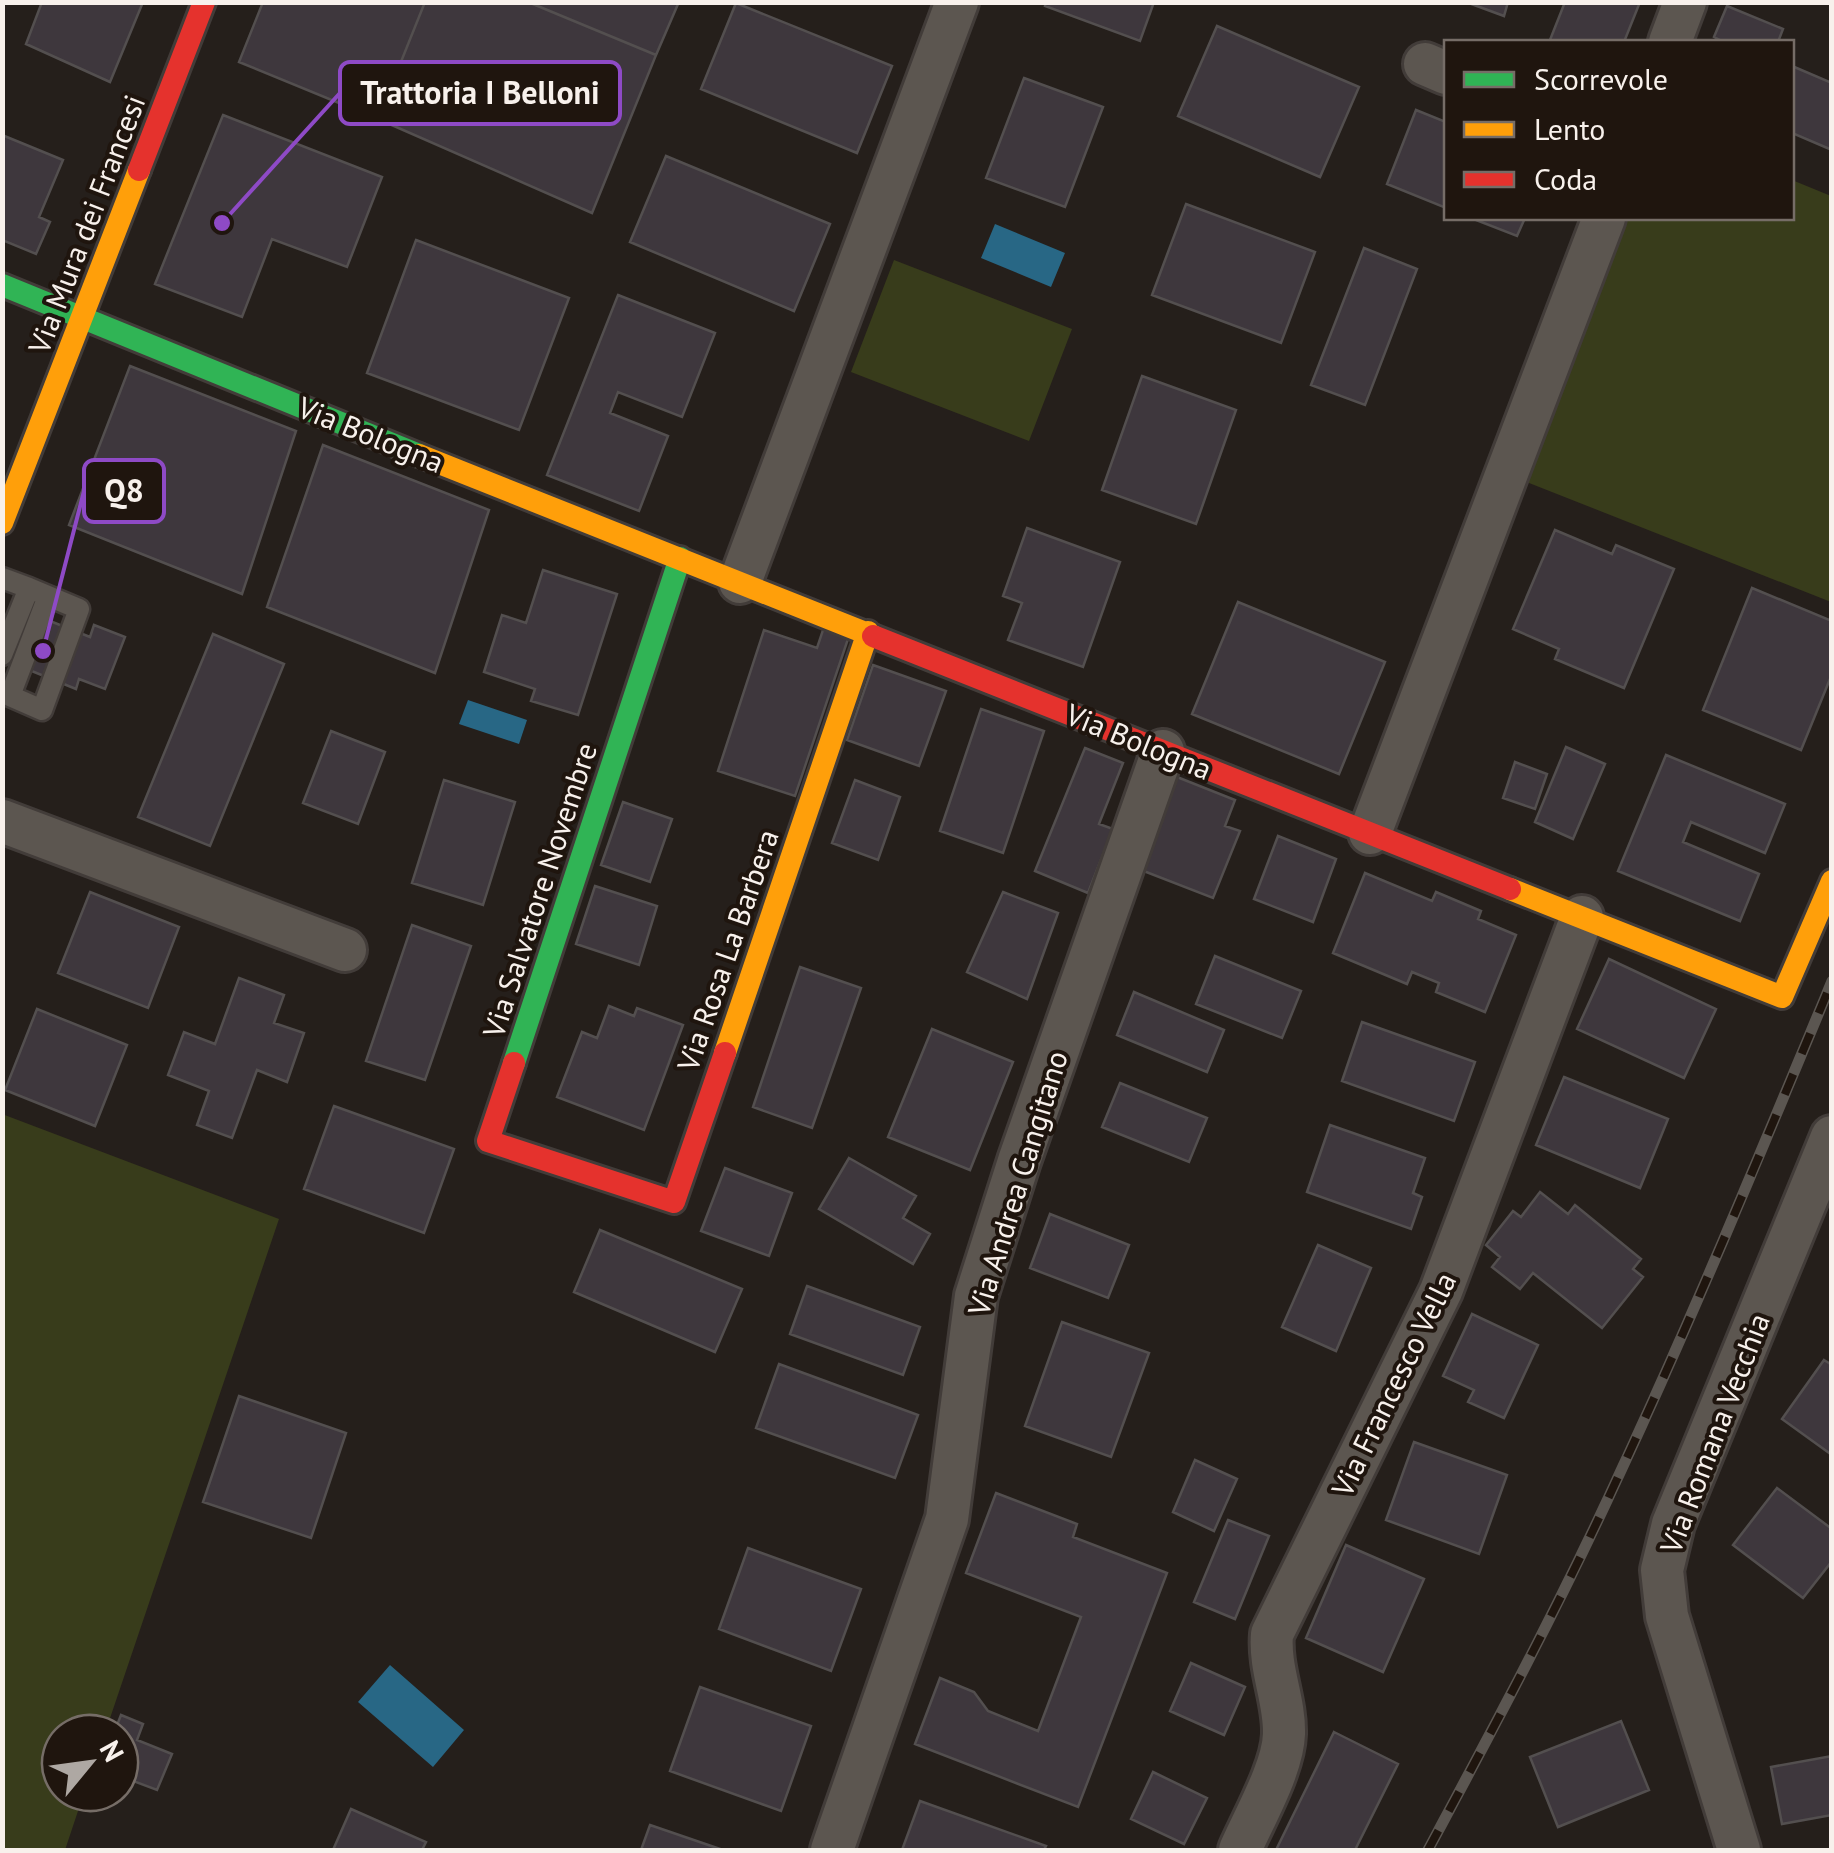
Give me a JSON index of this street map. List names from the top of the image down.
{
  "streets": {
    "street": [
      "Via Mura dei Francesi",
      "Via Bologna",
      "Via Salvatore Novembre",
      "Via Rosa La Barbera",
      "Via Andrea Cangitano",
      "Via Francesco Vella",
      "Via Romana Vecchia"
    ]
  },
  "crossings": [
    ["Via Mura dei Francesi", "Via Bologna"],
    ["Via Bologna", "Via Salvatore Novembre"],
    ["Via Bologna", "Via Rosa La Barbera"],
    ["Via Bologna", "Via Andrea Cangitano"],
    ["Via Bologna", "Via Francesco Vella"],
    ["Via Salvatore Novembre", "Via Rosa La Barbera"]
  ],
  "places": ["Trattoria I Belloni", "Q8"],
  "legend": ["Scorrevole", "Lento", "Coda"],
  "north": "top right"
}
